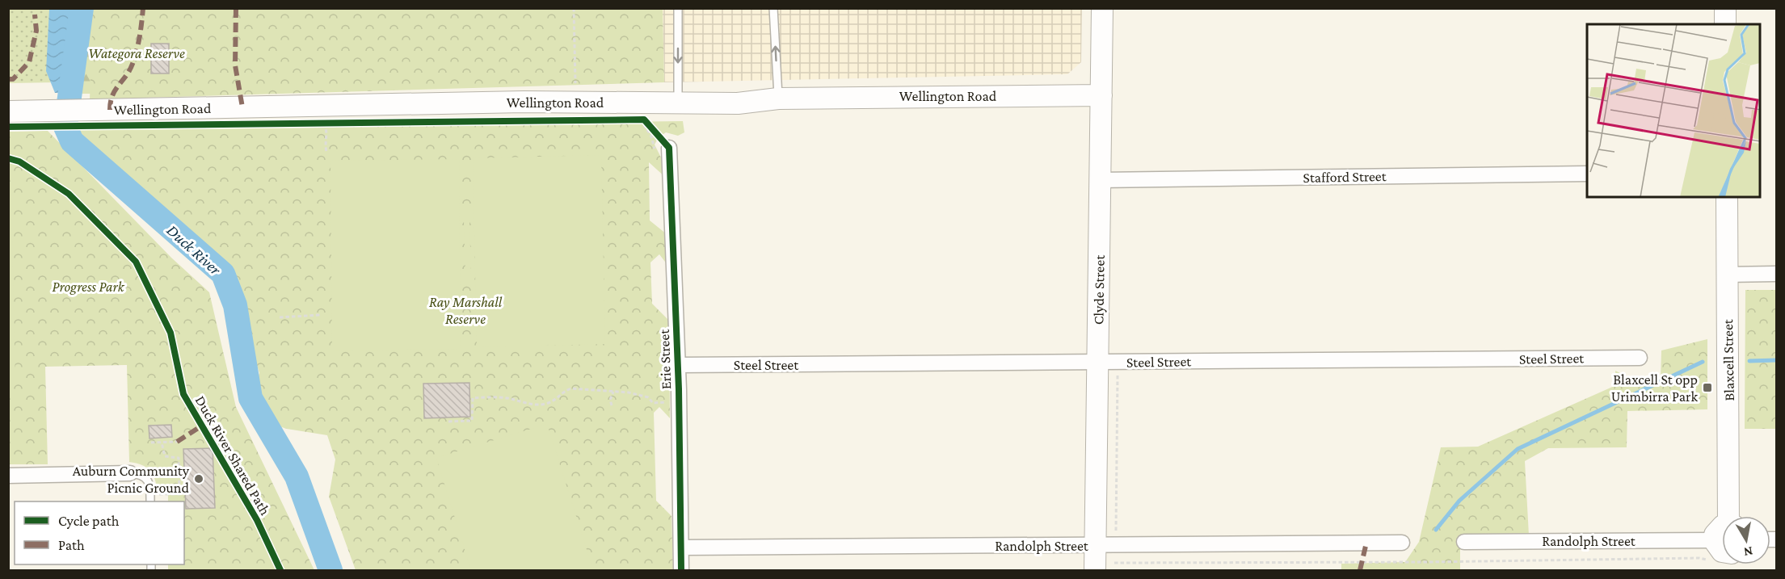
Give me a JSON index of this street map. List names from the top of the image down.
{
  "streets": {
    "main road": ["Wellington Road", "Clyde Street", "Blaxcell Street"],
    "street": [
      "Stafford Street",
      "Steel Street",
      "Erie Street",
      "Randolph Street"
    ],
    "cycle path": ["Duck River Shared Path"]
  },
  "crossings": [
    ["Wellington Road", "Clyde Street"],
    ["Stafford Street", "Clyde Street"],
    ["Clyde Street", "Steel Street"],
    ["Clyde Street", "Randolph Street"],
    ["Steel Street", "Erie Street"],
    ["Erie Street", "Randolph Street"]
  ],
  "water": ["Duck River"],
  "parks": ["Wategora Reserve", "Progress Park", "Ray Marshall Reserve"],
  "places": {
    "transit": ["Blaxcell St opp Urimbirra Park"],
    "other": ["Auburn Community Picnic Ground"]
  },
  "legend": ["Cycle path", "Path"],
  "north": "bottom"
}
